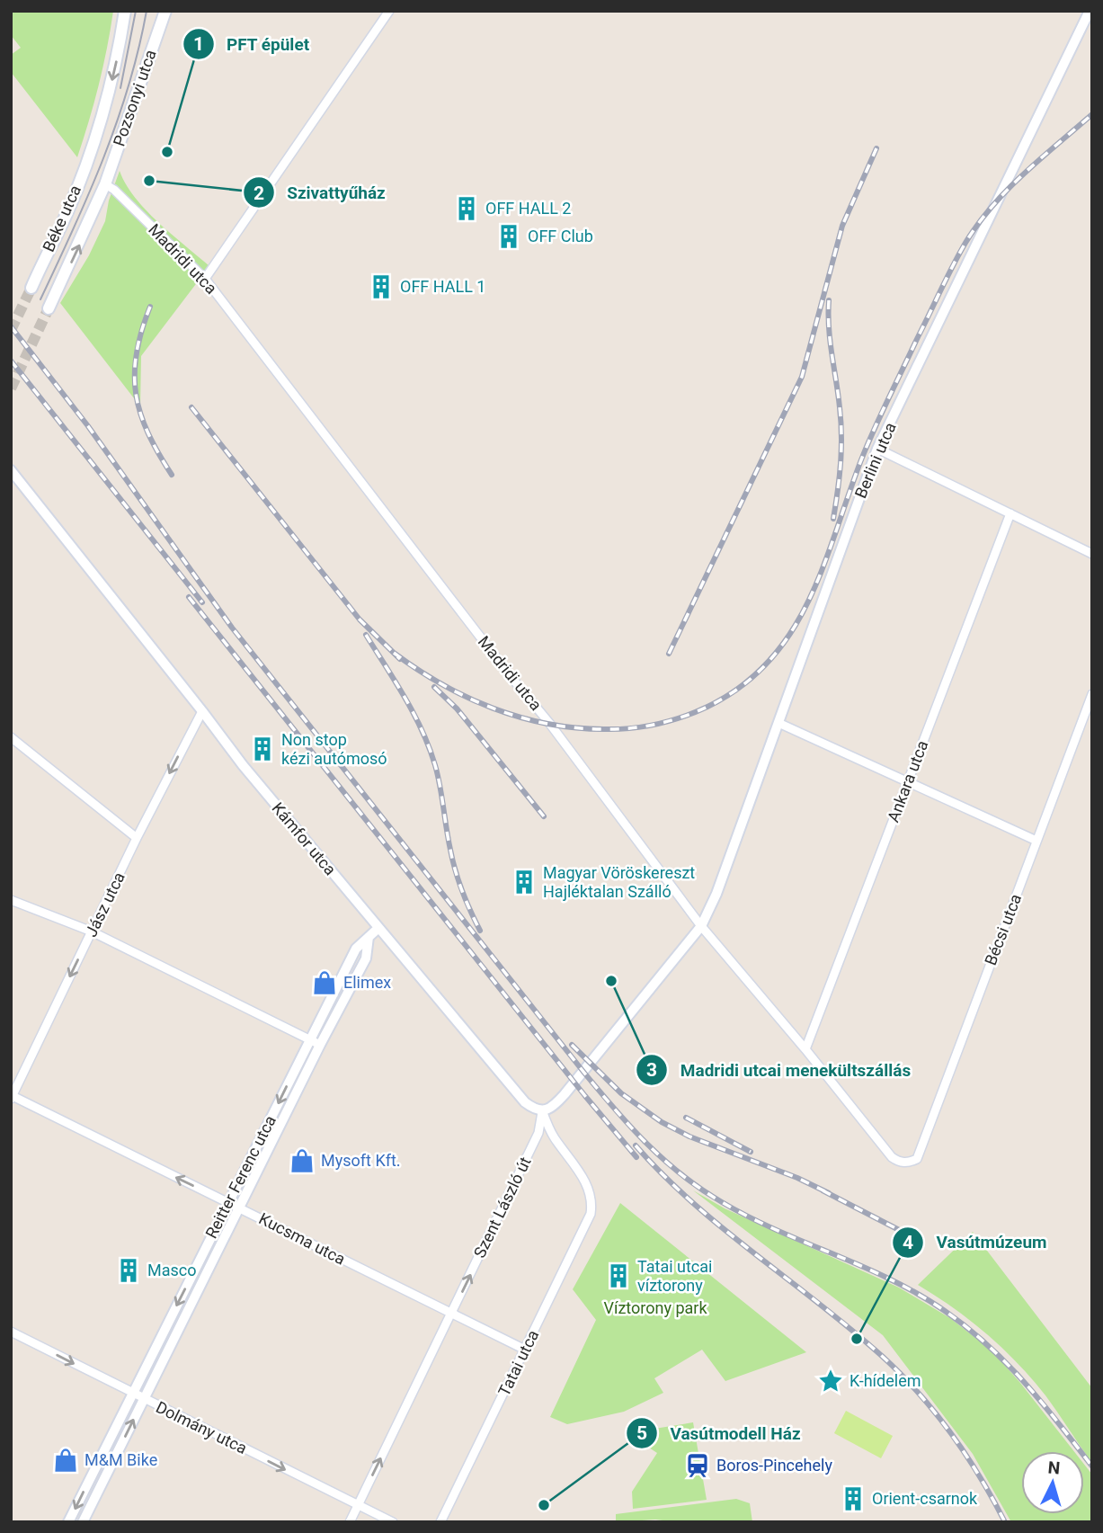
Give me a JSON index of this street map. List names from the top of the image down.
{
  "streets": {
    "main road": ["Pozsonyi utca", "Béke utca"],
    "street": [
      "Madridi utca",
      "Berlini utca",
      "Ankara utca",
      "Kámfor utca",
      "Jász utca",
      "Bécsi utca",
      "Reitter Ferenc utca",
      "Szent László út",
      "Kucsma utca",
      "Tatai utca",
      "Dolmány utca"
    ]
  },
  "crossings": [
    ["Pozsonyi utca", "Béke utca"],
    ["Pozsonyi utca", "Madridi utca"],
    ["Béke utca", "Madridi utca"],
    ["Madridi utca", "Berlini utca"],
    ["Madridi utca", "Ankara utca"],
    ["Madridi utca", "Bécsi utca"],
    ["Kámfor utca", "Jász utca"],
    ["Kámfor utca", "Reitter Ferenc utca"],
    ["Kámfor utca", "Szent László út"],
    ["Kámfor utca", "Tatai utca"],
    ["Jász utca", "Kucsma utca"],
    ["Reitter Ferenc utca", "Kucsma utca"],
    ["Reitter Ferenc utca", "Dolmány utca"],
    ["Szent László út", "Kucsma utca"],
    ["Szent László út", "Tatai utca"],
    ["Szent László út", "Dolmány utca"],
    ["Kucsma utca", "Tatai utca"]
  ],
  "one_way": [
    "Jász utca",
    "Szent László út",
    "Kucsma utca",
    "Dolmány utca"
  ],
  "parks": ["Víztorony park"],
  "places": {
    "other": [
      "PFT épület",
      "Szivattyűház",
      "Madridi utcai menekültszállás",
      "Vasútmúzeum",
      "Vasútmodell Ház"
    ],
    "building": [
      "OFF HALL 2",
      "OFF Club",
      "OFF HALL 1",
      "Non stop kézi autómosó",
      "Magyar Vöröskereszt Hajléktalan Szálló",
      "Masco",
      "Tatai utcai víztorony",
      "Orient-csarnok"
    ],
    "shop": ["Elimex", "Mysoft Kft.", "M&M Bike"],
    "place": ["K-hídelem"],
    "station": ["Boros-Pincehely"]
  },
  "north": "top"
}
